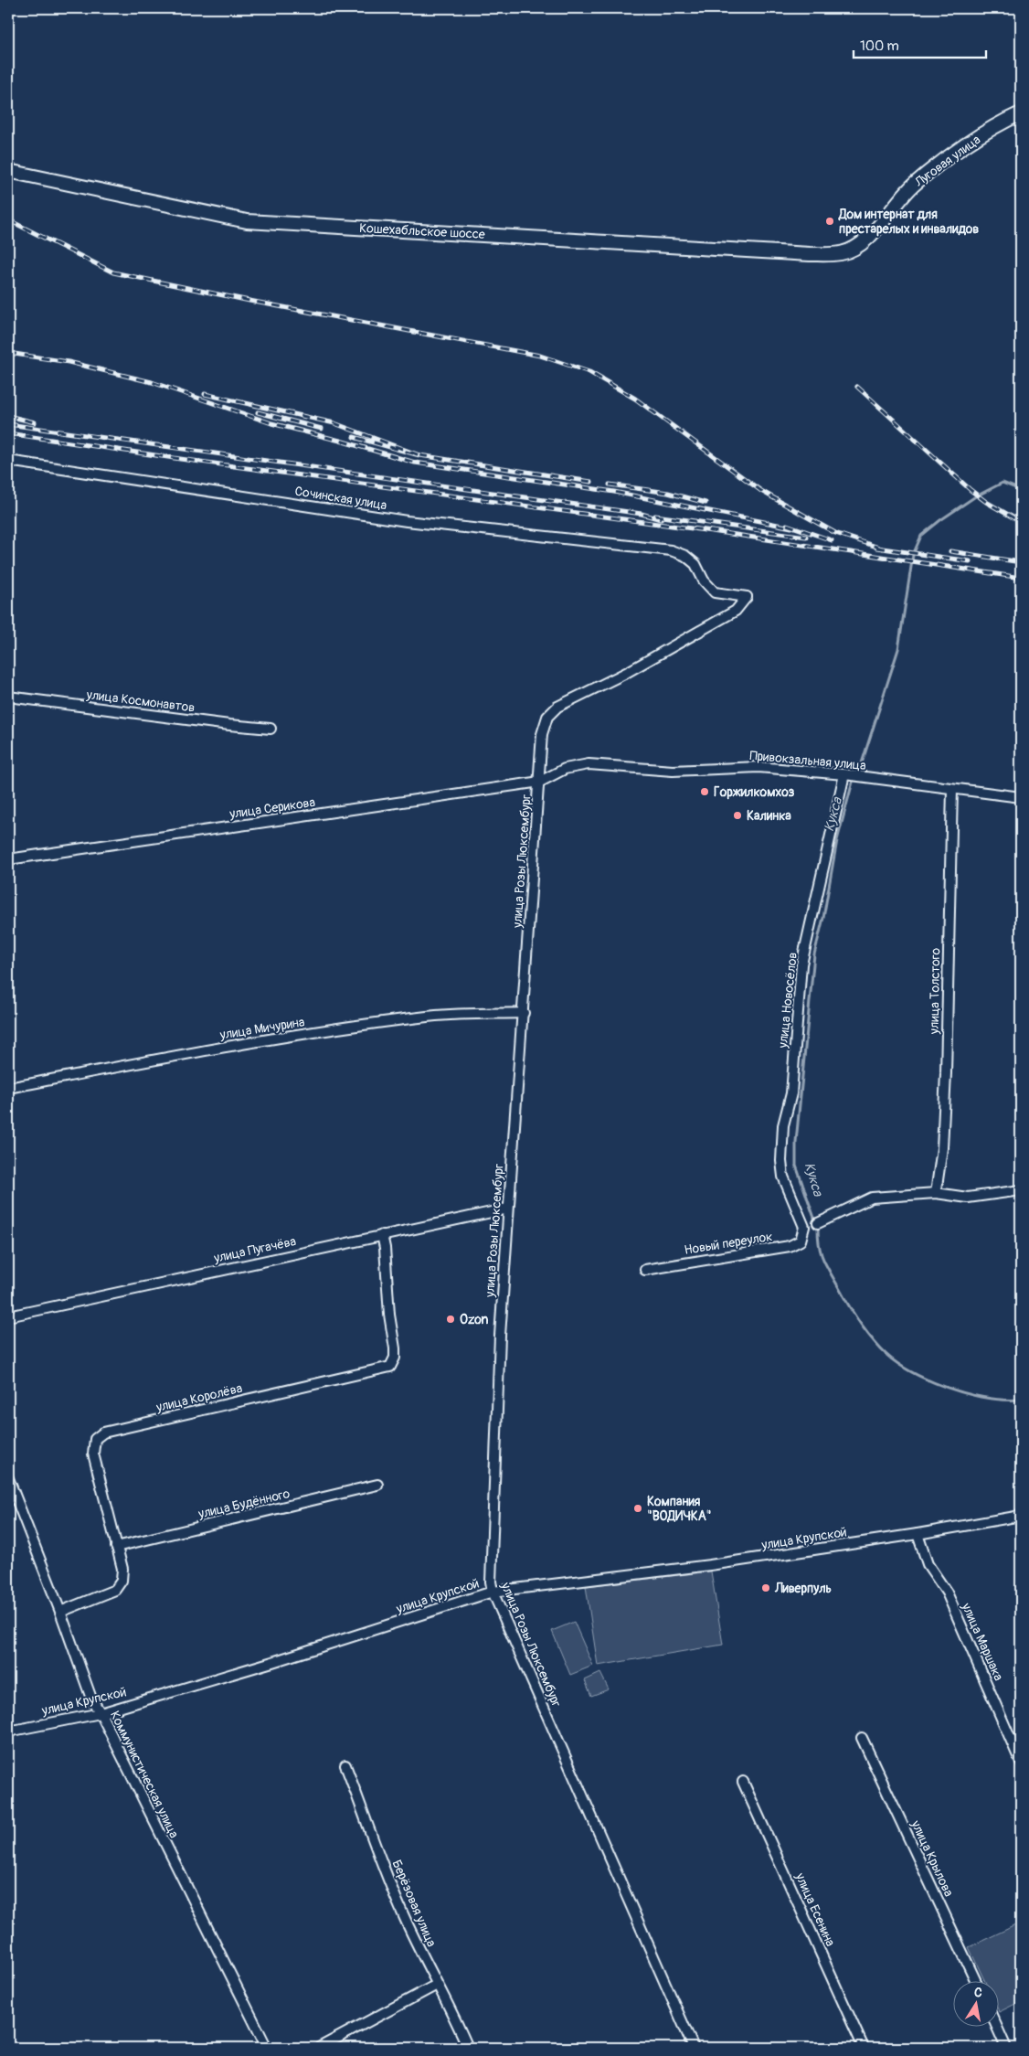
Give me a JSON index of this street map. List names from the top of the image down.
{
  "streets": {
    "main road": ["Луговая улица", "Кошехабльское шоссе"],
    "street": [
      "Сочинская улица",
      "улица Космонавтов",
      "Привокзальная улица",
      "улица Серикова",
      "улица Розы Люксембург",
      "улица Толстого",
      "улица Новосёлов",
      "улица Мичурина",
      "Новый переулок",
      "улица Пугачёва",
      "улица Королёва",
      "улица Будённого",
      "улица Крупской",
      "улица Маршака",
      "Коммунистическая улица",
      "улица Крылова",
      "Берёзовая улица",
      "улица Есенина"
    ]
  },
  "crossings": [
    ["Луговая улица", "Кошехабльское шоссе"],
    ["Сочинская улица", "улица Розы Люксембург"],
    ["Привокзальная улица", "улица Серикова"],
    ["Привокзальная улица", "улица Розы Люксембург"],
    ["Привокзальная улица", "улица Толстого"],
    ["Привокзальная улица", "улица Новосёлов"],
    ["улица Серикова", "улица Розы Люксембург"],
    ["улица Розы Люксембург", "улица Мичурина"],
    ["улица Розы Люксембург", "улица Пугачёва"],
    ["улица Розы Люксембург", "улица Крупской"],
    ["улица Новосёлов", "Новый переулок"],
    ["улица Пугачёва", "улица Королёва"],
    ["улица Королёва", "улица Будённого"],
    ["улица Королёва", "Коммунистическая улица"],
    ["улица Крупской", "улица Маршака"],
    ["улица Крупской", "Коммунистическая улица"]
  ],
  "water": ["Кукса"],
  "places": [
    "Дом интернат для престарелых и инвалидов",
    "Горжилкомхоз",
    "Калинка",
    "Ozon",
    "Компания \"ВОДИЧКА\"",
    "Ливерпуль"
  ],
  "scale_bar": "100 m",
  "north": "top"
}
